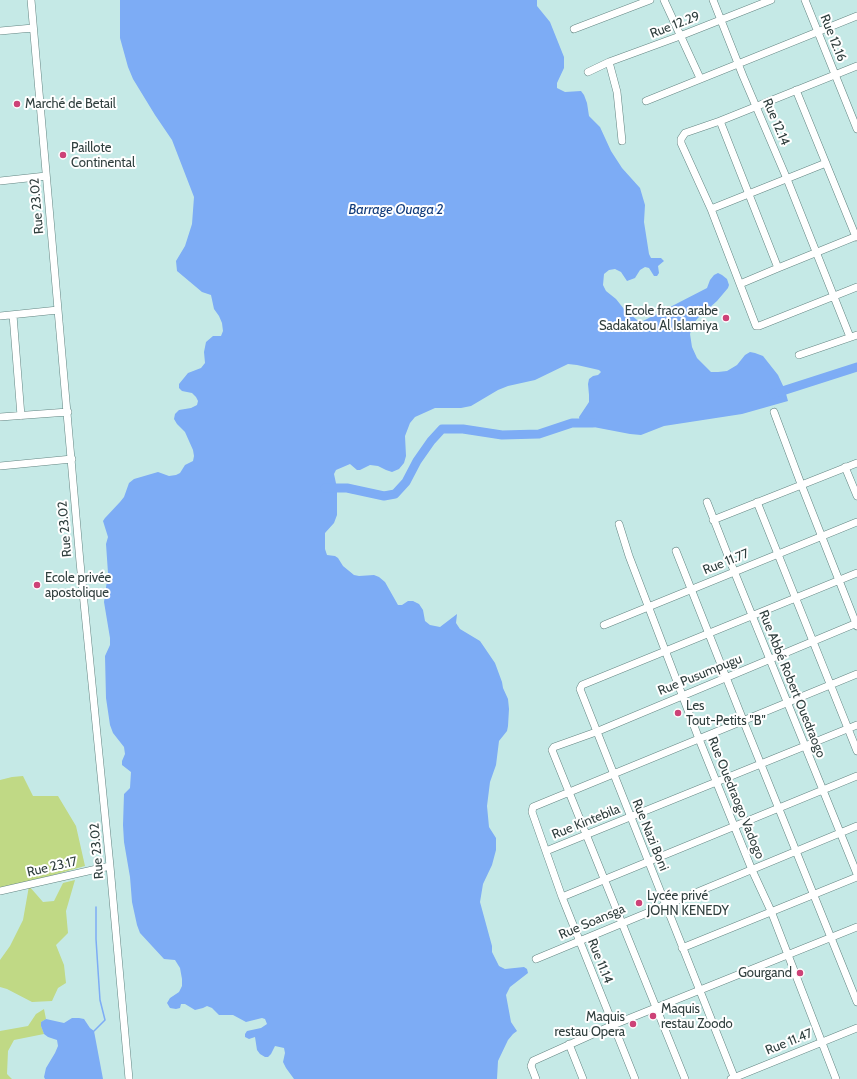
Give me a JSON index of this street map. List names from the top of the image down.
{
  "streets": {
    "street": [
      "Rue 12.29",
      "Rue 12.16",
      "Rue 12.14",
      "Rue 23.02",
      "Rue 11.77",
      "Rue Pusumpugu",
      "Rue Abbé Robert Ouedraogo",
      "Rue Ouedraogo Vadogo",
      "Rue Kintebila",
      "Rue Nazi Boni",
      "Rue 23.17",
      "Rue Soansga",
      "Rue 11.14",
      "Rue 11.47"
    ]
  },
  "crossings": [
    ["Rue 12.29", "Rue 12.14"],
    ["Rue 23.02", "Rue 23.17"],
    ["Rue 11.77", "Rue Abbé Robert Ouedraogo"],
    ["Rue 11.77", "Rue Ouedraogo Vadogo"],
    ["Rue Pusumpugu", "Rue Abbé Robert Ouedraogo"],
    ["Rue Pusumpugu", "Rue Ouedraogo Vadogo"],
    ["Rue Pusumpugu", "Rue Nazi Boni"],
    ["Rue Pusumpugu", "Rue 11.14"],
    ["Rue Abbé Robert Ouedraogo", "Rue Kintebila"],
    ["Rue Abbé Robert Ouedraogo", "Rue Soansga"],
    ["Rue Ouedraogo Vadogo", "Rue Kintebila"],
    ["Rue Ouedraogo Vadogo", "Rue Nazi Boni"],
    ["Rue Ouedraogo Vadogo", "Rue Soansga"],
    ["Rue Ouedraogo Vadogo", "Rue 11.47"],
    ["Rue Kintebila", "Rue Nazi Boni"],
    ["Rue Kintebila", "Rue 11.14"],
    ["Rue Nazi Boni", "Rue Soansga"],
    ["Rue Nazi Boni", "Rue 11.47"],
    ["Rue Soansga", "Rue 11.14"]
  ],
  "water": ["Barrage Ouaga 2"],
  "places": [
    "Marché de Betail",
    "Paillote Continental",
    "Ecole fraco arabe Sadakatou Al Islamiya",
    "Ecole privée apostolique",
    "Les Tout-Petits \"B\"",
    "Lycée privé JOHN KENEDY",
    "Gourgand",
    "Maquis restau Zoodo",
    "Maquis restau Opera"
  ]
}
